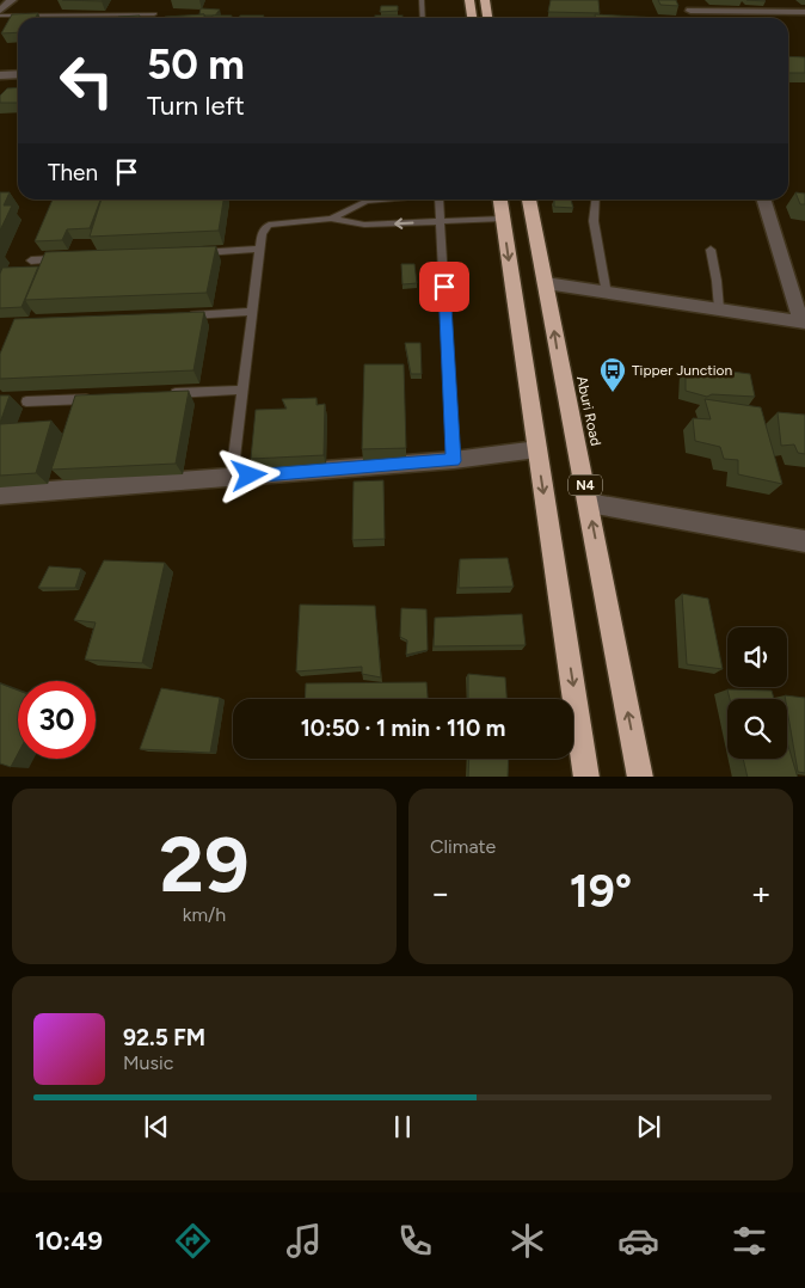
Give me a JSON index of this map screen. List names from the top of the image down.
{
  "streets": {
    "highway": ["Aburi Road", "N4"]
  },
  "places": {
    "bus stop": ["Tipper Junction"]
  },
  "page": {
    "turn": ["50 m", "Turn left"],
    "then": "Then",
    "limit": "30",
    "trip": "10:50 · 1 min · 110 m",
    "tile": [
      ["29", "km/h"],
      "Climate"
    ],
    "heat": ["−", "19°", "+"],
    "song": ["92.5 FM", "Music"],
    "tabs": "10:49"
  }
}
